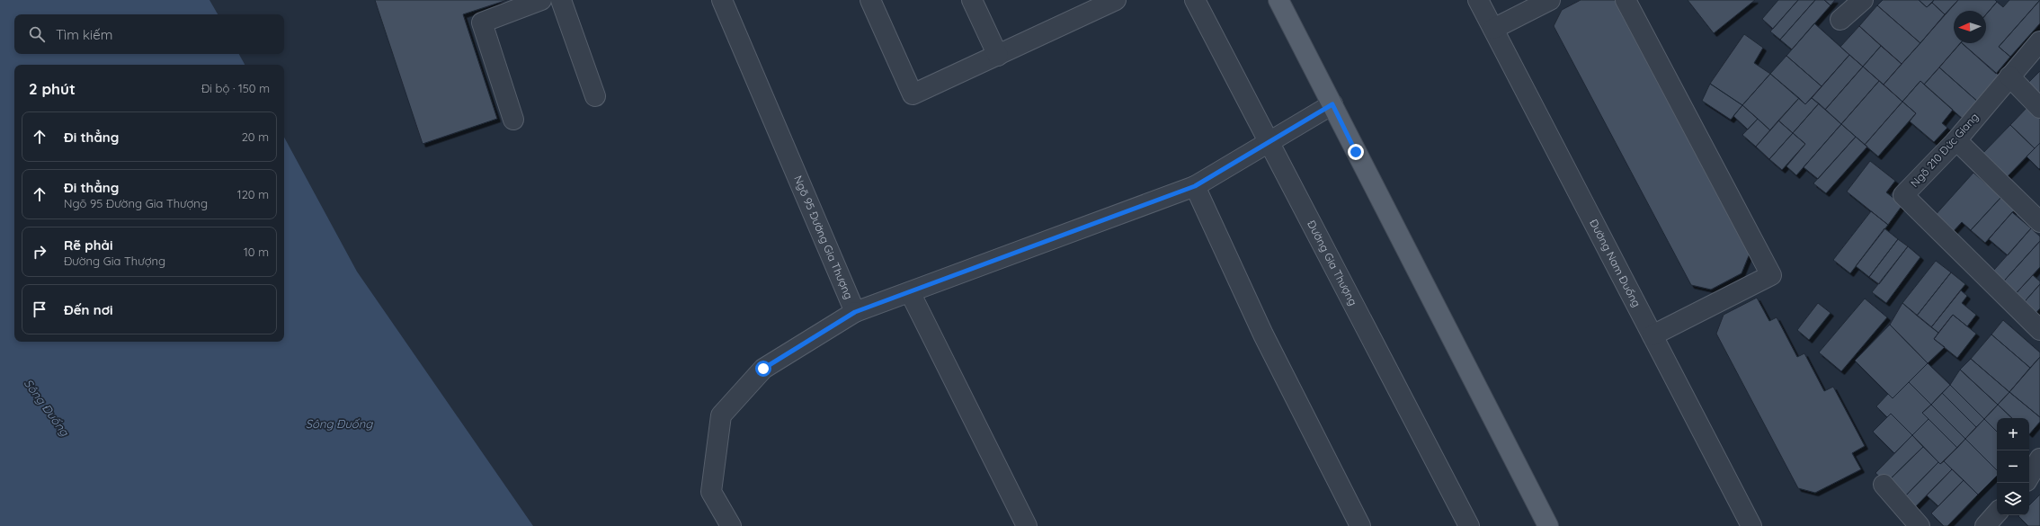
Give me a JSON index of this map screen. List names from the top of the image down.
{
  "streets": {
    "street": [
      "Ngõ 210 Đức Giang",
      "Ngõ 95 Đường Gia Thượng",
      "Đường Nam Đuống",
      "Đường Gia Thượng"
    ]
  },
  "crossings": [
    ["Ngõ 95 Đường Gia Thượng", "Đường Gia Thượng"]
  ],
  "water": ["Sông Đuống"],
  "north": "left",
  "page": {
    "search": "Tìm kiếm",
    "heading": ["2 phút", "Đi bộ · 150 m"],
    "list": [
      ["Đi thẳng", "20 m"],
      ["Đi thẳng", "Ngõ 95 Đường Gia Thượng", "120 m"],
      ["Rẽ phải", "Đường Gia Thượng", "10 m"],
      "Đến nơi"
    ],
    "map_buttons": ["+", "−"]
  }
}
